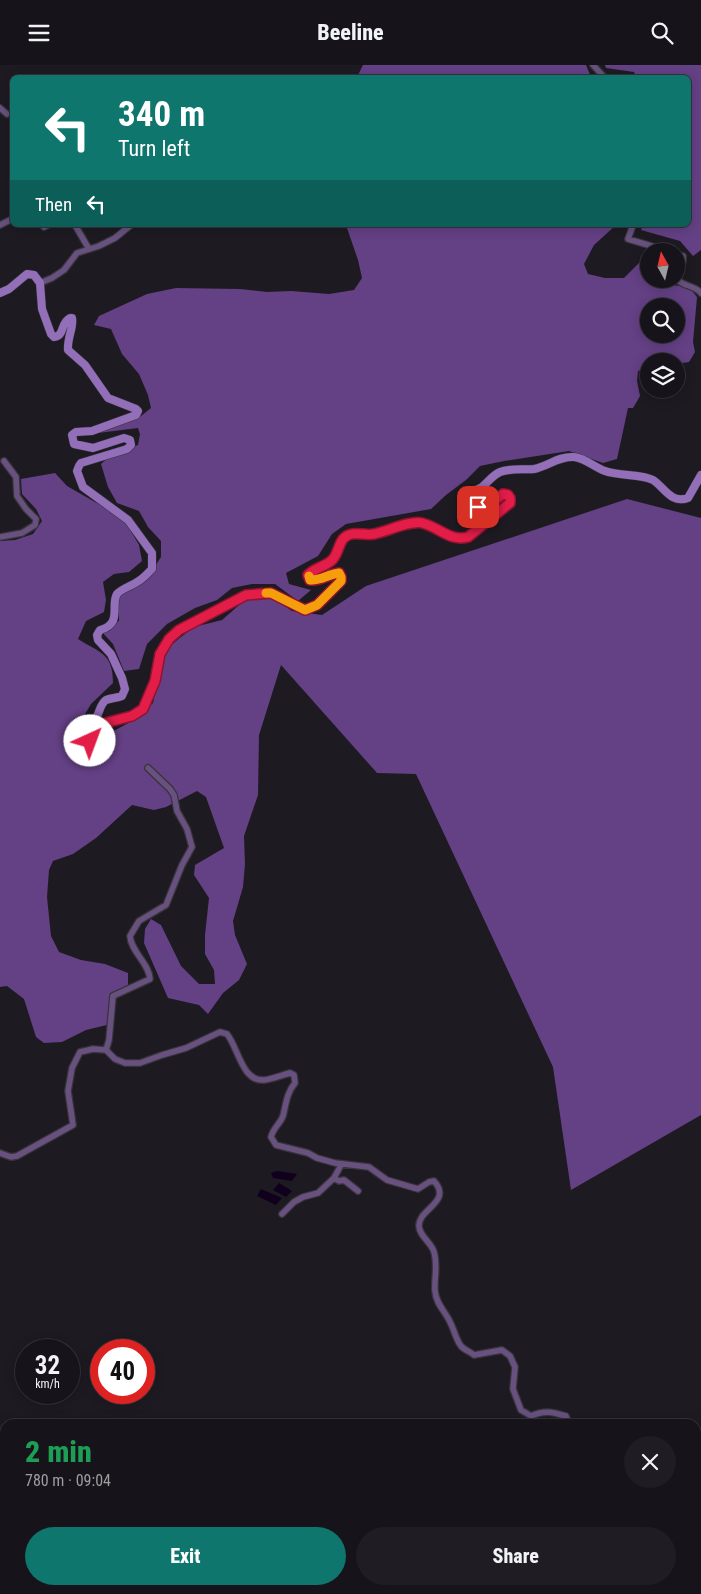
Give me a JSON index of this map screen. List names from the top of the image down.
{
  "north": "top",
  "page": {
    "header": "Beeline",
    "turn": ["340 m", "Turn left"],
    "then": "Then",
    "speed": "32 km/h",
    "limit": "40",
    "heading": ["2 min", "780 m · 09:04"],
    "buttons": ["Exit", "Share"]
  }
}
